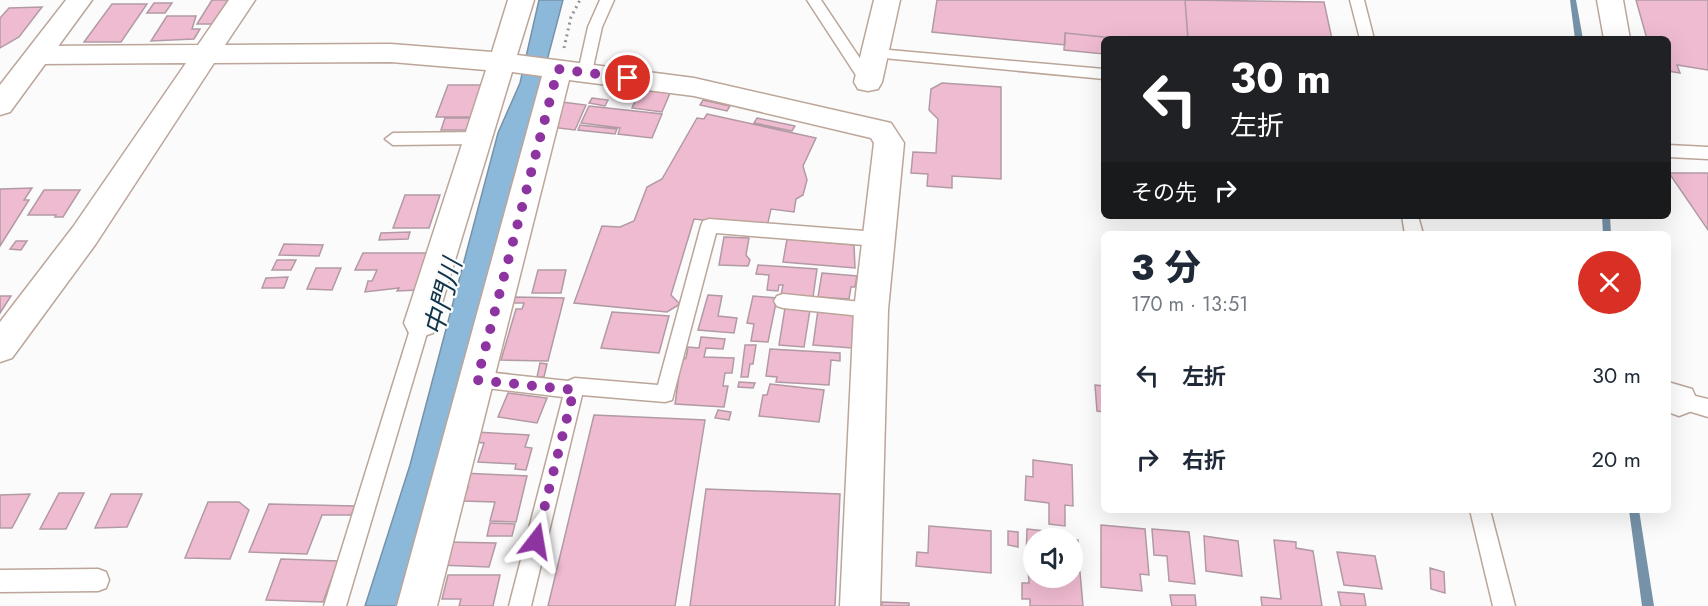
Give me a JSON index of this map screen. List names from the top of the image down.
{
  "water": ["中門川"],
  "page": {
    "turn": ["30 m", "左折"],
    "then": "その先",
    "heading": ["3 分", "170 m · 13:51"],
    "list": [
      {
        "name": "左折",
        "value": "30 m"
      },
      {
        "name": "右折",
        "value": "20 m"
      }
    ]
  }
}
